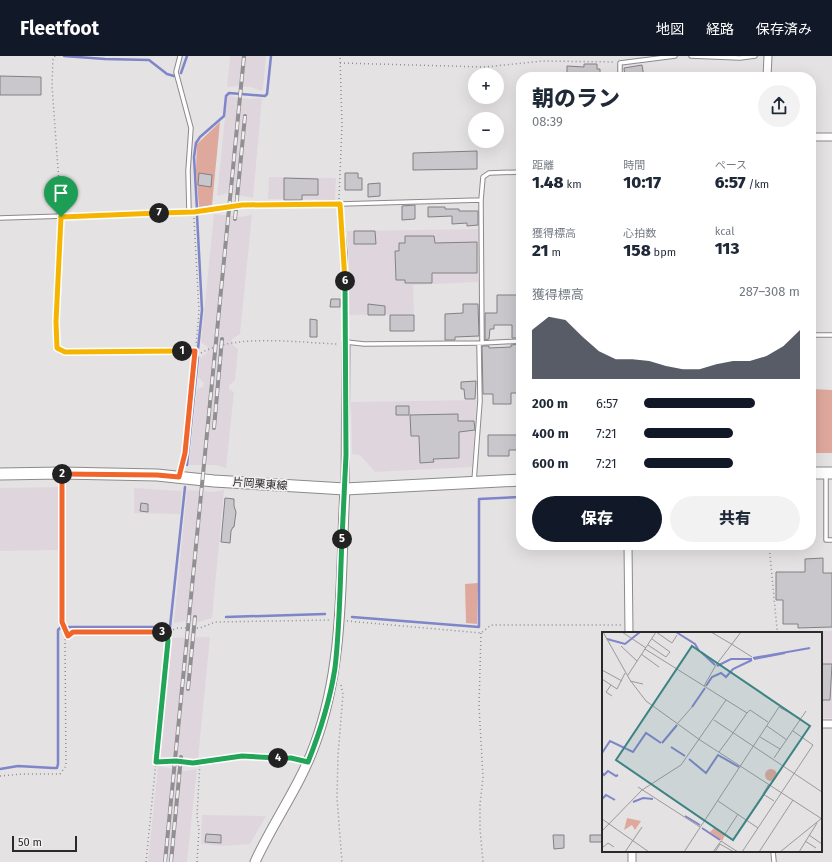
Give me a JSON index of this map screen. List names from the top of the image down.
{
  "streets": {
    "main road": ["片岡栗東線"]
  },
  "scale_bar": "50 m",
  "page": {
    "header": "Fleetfoot",
    "nav": ["地図", "経路", "保存済み"],
    "map_buttons": ["+", "−"],
    "heading": ["朝のラン", "08:39"],
    "stats": [
      ["距離", "1.48 km"],
      ["時間", "10:17"],
      ["ペース", "6:57 /km"],
      ["獲得標高", "21 m"],
      ["心拍数", "158 bpm"],
      ["kcal", "113"]
    ],
    "pins": [
      "7",
      "6",
      "1",
      "2",
      "5",
      "3",
      "4"
    ],
    "chart": ["獲得標高", "287–308 m"],
    "list": [
      {
        "name": "200 m",
        "note": "6:57"
      },
      {
        "name": "400 m",
        "note": "7:21"
      },
      {
        "name": "600 m",
        "note": "7:21"
      }
    ],
    "buttons": ["保存", "共有"],
    "scale": "50 m"
  }
}
